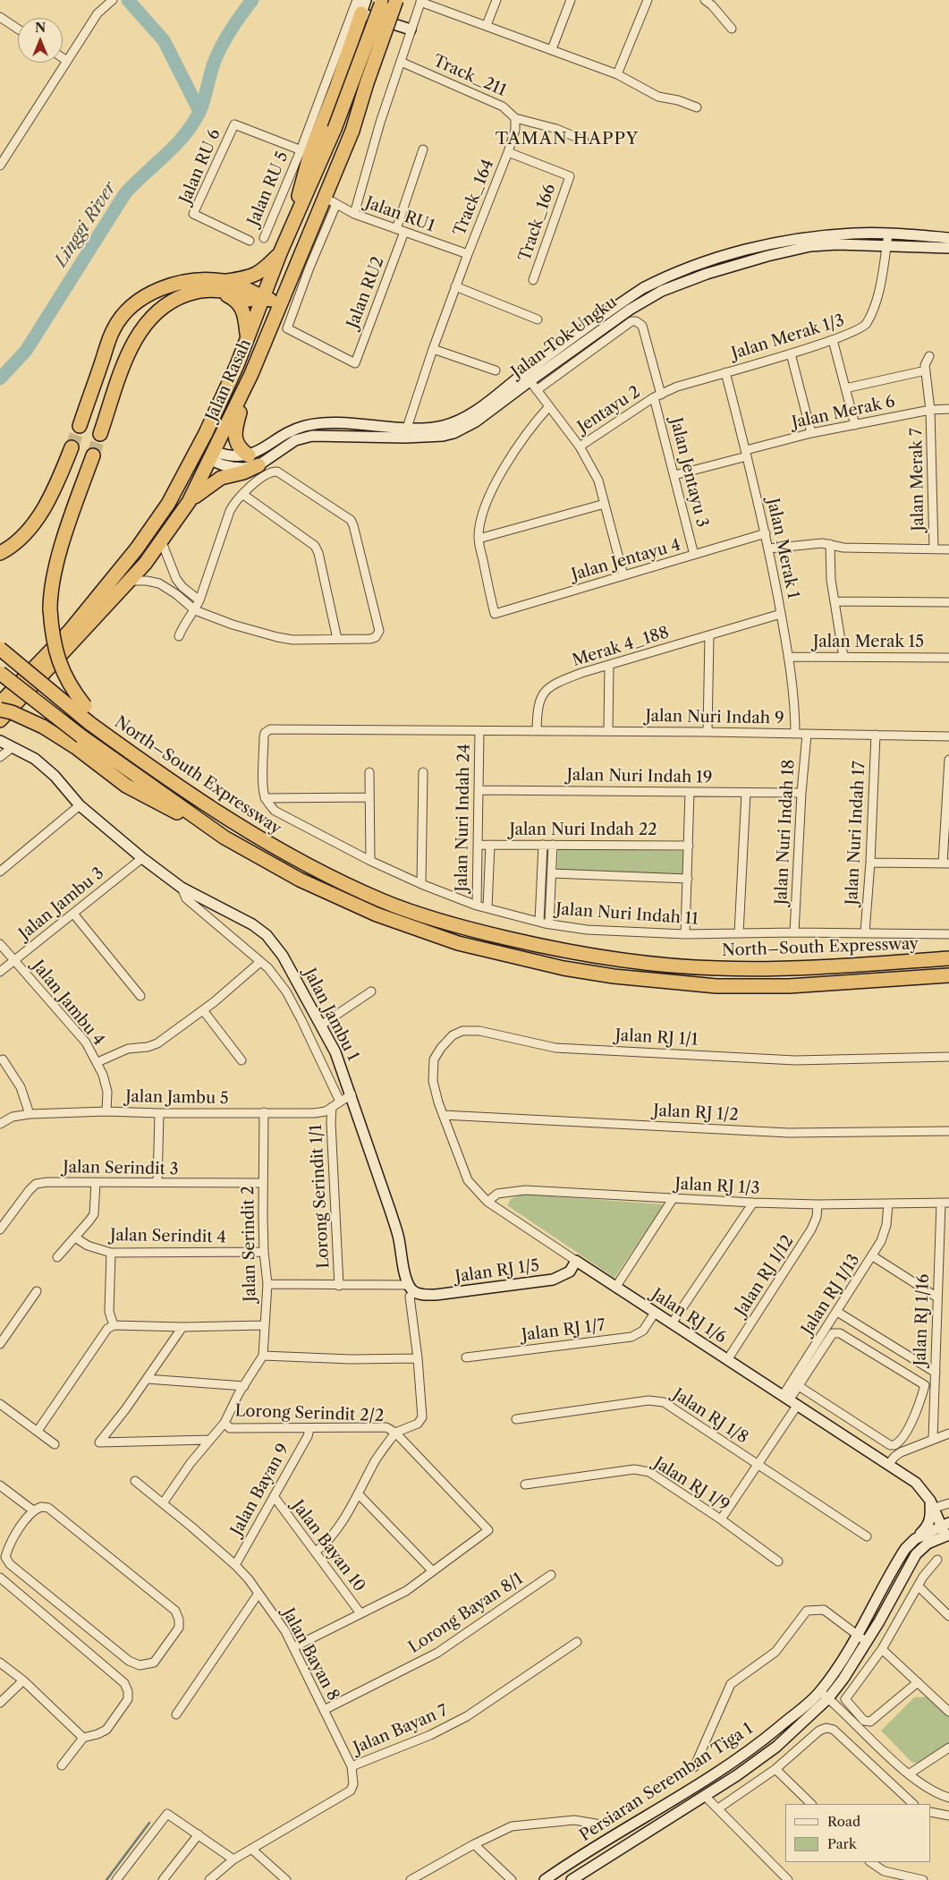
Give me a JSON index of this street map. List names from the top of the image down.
{
  "streets": {
    "highway": ["Jalan Rasah", "North–South Expressway"],
    "main road": [
      "Jalan Tok Ungku",
      "Jalan Jambu 1",
      "Jalan RJ 1/5",
      "Jalan RJ 1/6",
      "Persiaran Seremban Tiga 1"
    ],
    "street": [
      "Track_211",
      "Jalan RU 6",
      "Jalan RU 5",
      "Track_164",
      "Jalan RU1",
      "Track_166",
      "Jalan RU2",
      "Jalan Merak 1/3",
      "Jentayu 2",
      "Jalan Merak 6",
      "Jalan Jentayu 3",
      "Jalan Merak 7",
      "Jalan Merak 1",
      "Jalan Jentayu 4",
      "Jalan Merak 15",
      "Merak 4_188",
      "Jalan Nuri Indah 9",
      "Jalan Nuri Indah 19",
      "Jalan Nuri Indah 24",
      "Jalan Nuri Indah 22",
      "Jalan Nuri Indah 18",
      "Jalan Nuri Indah 17",
      "Jalan Jambu 3",
      "Jalan Nuri Indah 11",
      "Jalan Jambu 4",
      "Jalan RJ 1/1",
      "Jalan Jambu 5",
      "Jalan RJ 1/2",
      "Jalan Serindit 3",
      "Jalan RJ 1/3",
      "Lorong Serindit 1/1",
      "Jalan Serindit 4",
      "Jalan Serindit 2",
      "Jalan RJ 1/12",
      "Jalan RJ 1/13",
      "Jalan RJ 1/16",
      "Jalan RJ 1/7",
      "Lorong Serindit 2/2",
      "Jalan RJ 1/8",
      "Jalan RJ 1/9",
      "Jalan Bayan 9",
      "Jalan Bayan 10",
      "Lorong Bayan 8/1",
      "Jalan Bayan 8",
      "Jalan Bayan 7"
    ]
  },
  "crossings": [
    ["Track_211", "Track_164"],
    ["Track_211", "Track_166"],
    ["Jalan RU 6", "Jalan RU 5"],
    ["Track_164", "Jalan RU1"],
    ["Track_164", "Track_166"],
    ["Track_164", "Jalan Tok Ungku"],
    ["Jalan RU1", "Jalan RU2"],
    ["Jalan RU1", "Jalan Rasah"],
    ["Jalan Tok Ungku", "Jalan Merak 1/3"],
    ["Jalan Tok Ungku", "Jalan Rasah"],
    ["Jalan Merak 1/3", "Jentayu 2"],
    ["Jalan Merak 1/3", "Jalan Jentayu 3"],
    ["Jalan Merak 1/3", "Jalan Merak 1"],
    ["Jentayu 2", "Jalan Jentayu 3"],
    ["Jalan Merak 6", "Jalan Jentayu 3"],
    ["Jalan Merak 6", "Jalan Merak 7"],
    ["Jalan Merak 6", "Jalan Merak 1"],
    ["Jalan Jentayu 3", "Jalan Jentayu 4"],
    ["Jalan Merak 1", "Jalan Jentayu 4"],
    ["Jalan Merak 1", "Jalan Merak 15"],
    ["Jalan Merak 1", "Merak 4_188"],
    ["Jalan Merak 1", "Jalan Nuri Indah 9"],
    ["Merak 4_188", "Jalan Nuri Indah 9"],
    ["Jalan Nuri Indah 9", "Jalan Nuri Indah 24"],
    ["Jalan Nuri Indah 9", "Jalan Nuri Indah 18"],
    ["Jalan Nuri Indah 9", "Jalan Nuri Indah 17"],
    ["Jalan Nuri Indah 9", "Jalan Nuri Indah 11"],
    ["Jalan Nuri Indah 19", "Jalan Nuri Indah 24"],
    ["Jalan Nuri Indah 19", "Jalan Nuri Indah 18"],
    ["Jalan Nuri Indah 24", "Jalan Nuri Indah 22"],
    ["Jalan Nuri Indah 24", "Jalan Nuri Indah 11"],
    ["Jalan Nuri Indah 18", "Jalan Nuri Indah 11"],
    ["Jalan Nuri Indah 17", "Jalan Nuri Indah 11"],
    ["Jalan Jambu 3", "Jalan Jambu 4"],
    ["Jalan Jambu 3", "Jalan Jambu 1"],
    ["Jalan Jambu 4", "Jalan Jambu 5"],
    ["Jalan Jambu 1", "Jalan Jambu 5"],
    ["Jalan Jambu 1", "Jalan RJ 1/5"],
    ["Jalan Jambu 1", "Lorong Serindit 2/2"],
    ["Jalan RJ 1/1", "Jalan RJ 1/2"],
    ["Jalan RJ 1/1", "Jalan RJ 1/6"],
    ["Jalan Jambu 5", "Lorong Serindit 1/1"],
    ["Jalan Jambu 5", "Jalan Serindit 2"],
    ["Jalan RJ 1/2", "Jalan RJ 1/6"],
    ["Jalan Serindit 3", "Jalan Serindit 2"],
    ["Jalan RJ 1/3", "Jalan RJ 1/12"],
    ["Jalan RJ 1/3", "Jalan RJ 1/13"],
    ["Jalan RJ 1/3", "Jalan RJ 1/6"],
    ["Jalan RJ 1/3", "Jalan RJ 1/16"],
    ["Jalan Serindit 4", "Jalan Serindit 2"],
    ["Jalan RJ 1/5", "Jalan RJ 1/6"],
    ["Jalan RJ 1/12", "Jalan RJ 1/6"],
    ["Jalan RJ 1/13", "Jalan RJ 1/6"],
    ["Jalan RJ 1/6", "Jalan RJ 1/7"],
    ["Jalan RJ 1/6", "Persiaran Seremban Tiga 1"],
    ["Lorong Serindit 2/2", "Jalan Bayan 9"],
    ["Jalan Bayan 9", "Jalan Bayan 10"],
    ["Jalan Bayan 9", "Jalan Bayan 8"],
    ["Lorong Bayan 8/1", "Jalan Bayan 8"],
    ["Jalan Bayan 8", "Jalan Bayan 7"]
  ],
  "districts": ["TAMAN HAPPY"],
  "water": ["Linggi River"],
  "legend": ["Road", "Park"],
  "north": "top"
}
